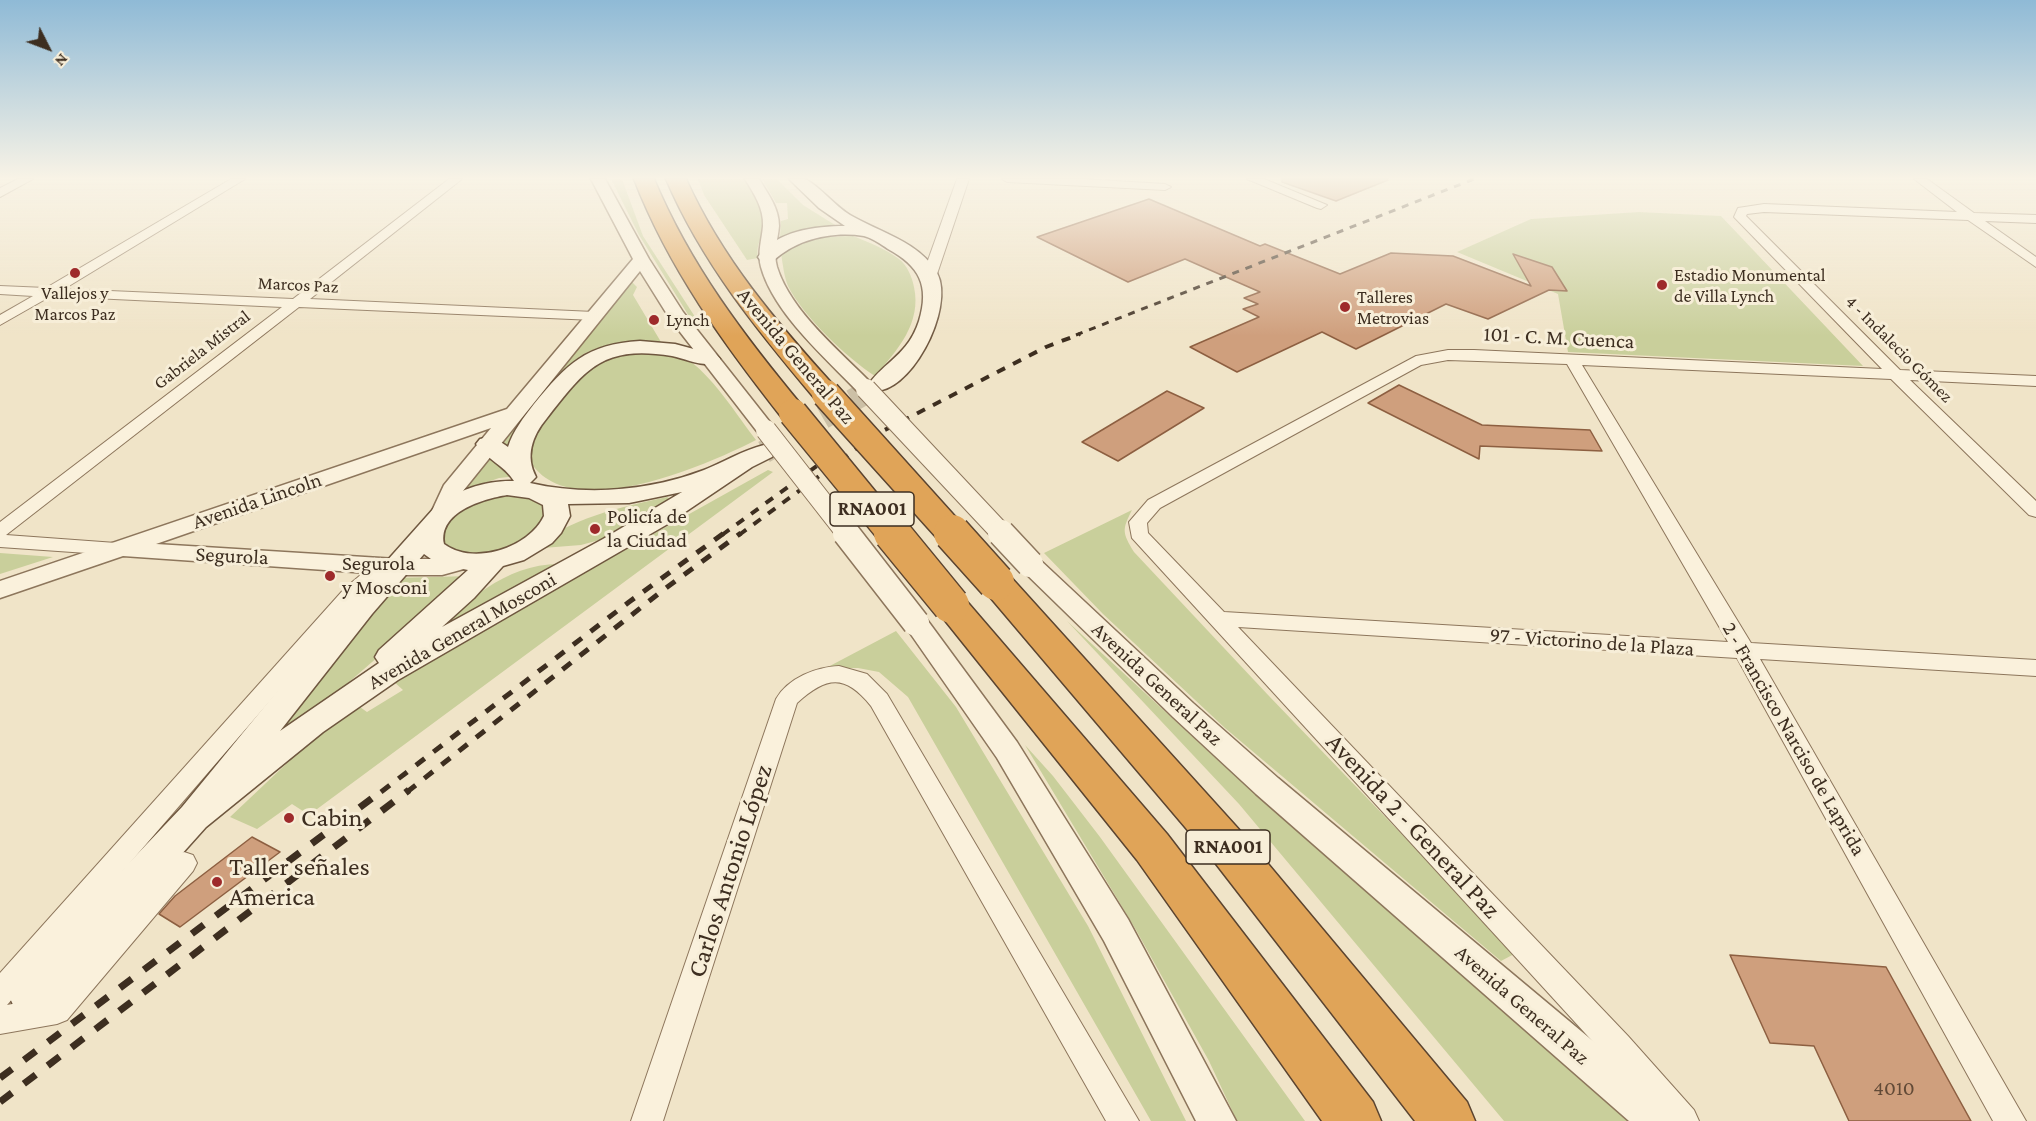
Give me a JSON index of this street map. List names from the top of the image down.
{
  "streets": {
    "highway": ["Avenida General Paz", "RNA001"],
    "main road": ["Avenida General Mosconi"],
    "street": [
      "Marcos Paz",
      "101 - C. M. Cuenca",
      "4 - Indalecio Gómez",
      "Gabriela Mistral",
      "Avenida Lincoln",
      "Segurola",
      "97 - Victorino de la Plaza",
      "2 - Francisco Narciso de Laprida",
      "Avenida 2 - General Paz",
      "Carlos Antonio López"
    ]
  },
  "crossings": [
    ["Marcos Paz", "Gabriela Mistral"],
    ["Marcos Paz", "Avenida General Mosconi"],
    ["101 - C. M. Cuenca", "4 - Indalecio Gómez"],
    ["101 - C. M. Cuenca", "2 - Francisco Narciso de Laprida"],
    ["101 - C. M. Cuenca", "Avenida 2 - General Paz"],
    ["Avenida General Paz", "Avenida General Mosconi"],
    ["Avenida Lincoln", "Segurola"],
    ["Avenida Lincoln", "Avenida General Mosconi"],
    ["Segurola", "Avenida General Mosconi"],
    ["97 - Victorino de la Plaza", "2 - Francisco Narciso de Laprida"],
    ["97 - Victorino de la Plaza", "Avenida 2 - General Paz"]
  ],
  "places": [
    "Vallejos y Marcos Paz",
    "Estadio Monumental de Villa Lynch",
    "Talleres Metrovias",
    "Lynch",
    "Policía de la Ciudad",
    "Segurola y Mosconi",
    "Cabin",
    "Taller señales America"
  ],
  "house_numbers": ["4010"],
  "north": "bottom right"
}
